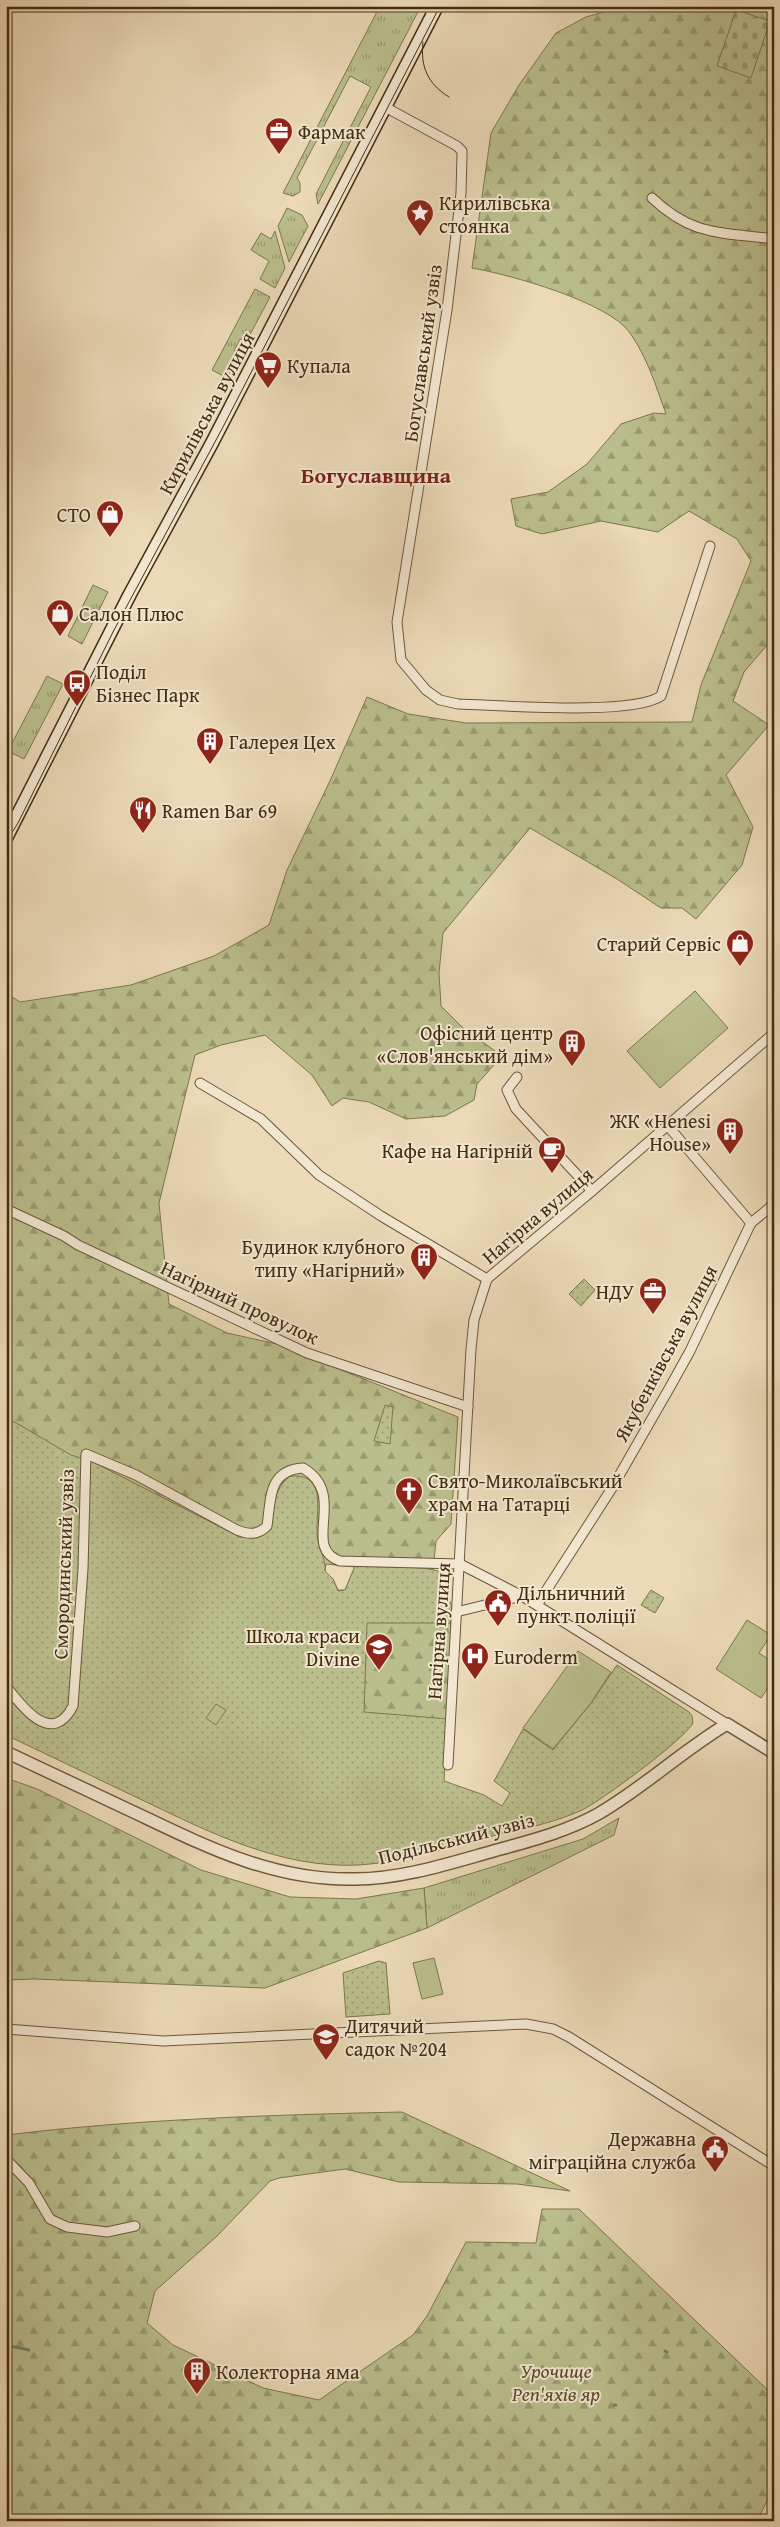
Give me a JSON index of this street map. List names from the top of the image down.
{
  "streets": {
    "main road": ["Кирилівська вулиця"],
    "street": [
      "Богуславський узвіз",
      "Нагірна вулиця",
      "Нагірний провулок",
      "Якубенківська вулиця",
      "Смородинський узвіз",
      "Подільський узвіз"
    ]
  },
  "crossings": [
    ["Богуславський узвіз", "Кирилівська вулиця"],
    ["Нагірна вулиця", "Нагірний провулок"],
    ["Нагірна вулиця", "Смородинський узвіз"]
  ],
  "districts": ["Богуславщина"],
  "parks": ["Урочище Реп'яхів яр"],
  "places": {
    "office": ["Фармак", "НДУ"],
    "place": ["Кирилівська стоянка"],
    "supermarket": ["Купала"],
    "shop": ["СТО", "Салон Плюс", "Старий Сервіс"],
    "bus stop": ["Поділ Бізнес Парк"],
    "building": [
      "Галерея Цех",
      "Офісний центр «Слов'янський дім»",
      "ЖК «Henesi House»",
      "Будинок клубного типу «Нагірний»",
      "Колекторна яма"
    ],
    "restaurant": ["Ramen Bar 69"],
    "cafe": ["Кафе на Нагірній"],
    "church": ["Свято-Миколаївський храм на Татарці"],
    "public building": ["Дільничний пункт поліції", "Державна міграційна служба"],
    "school or university": ["Школа краси Divine", "Дитячий садок №204"],
    "hospital": ["Euroderm"]
  }
}
